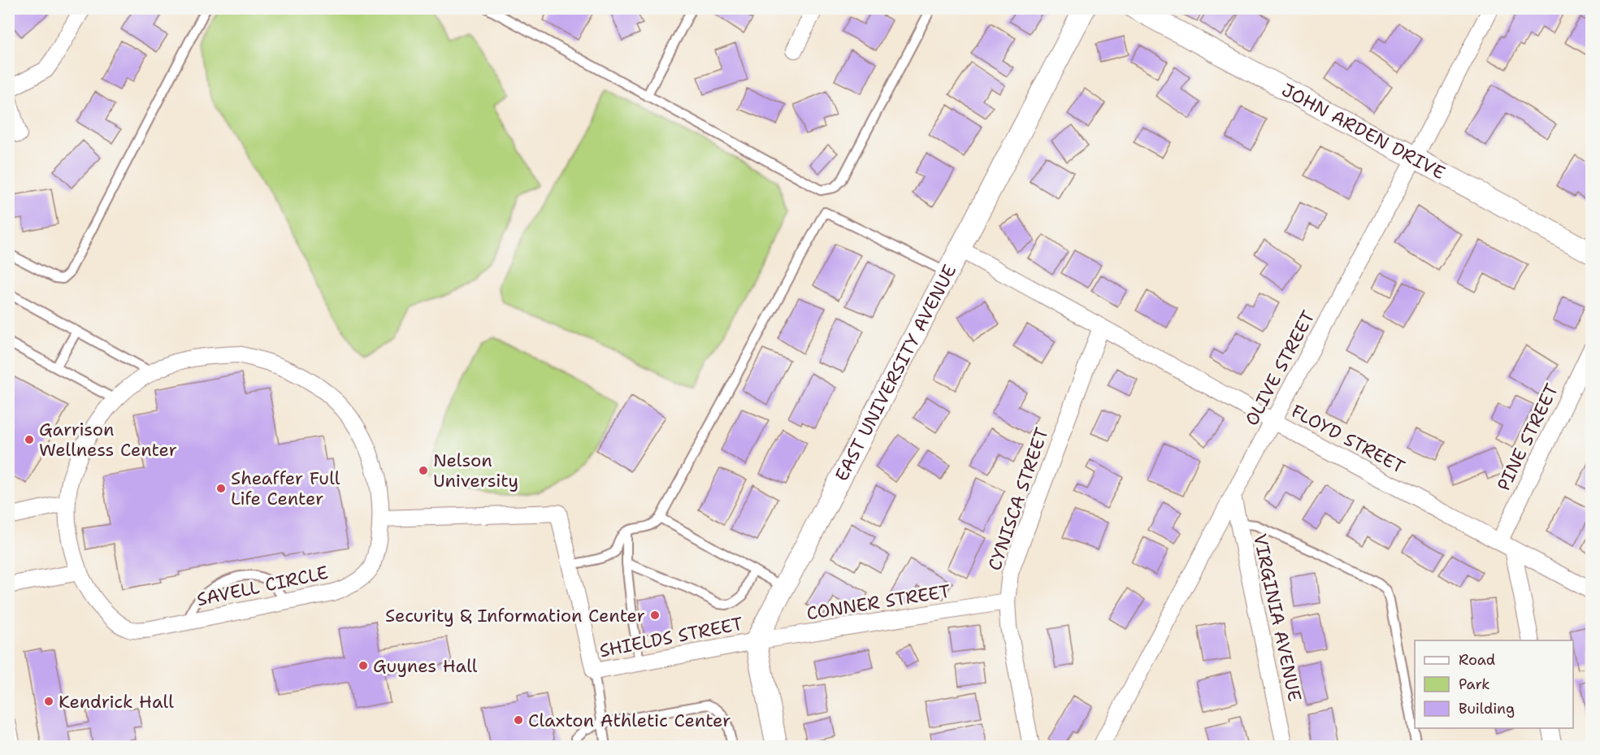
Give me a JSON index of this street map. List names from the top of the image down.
{
  "streets": {
    "street": [
      "JOHN ARDEN DRIVE",
      "OLIVE STREET",
      "EAST UNIVERSITY AVENUE",
      "PINE STREET",
      "FLOYD STREET",
      "CYNISCA STREET",
      "SAVELL CIRCLE",
      "CONNER STREET",
      "VIRGINIA AVENUE",
      "SHIELDS STREET"
    ]
  },
  "crossings": [
    ["JOHN ARDEN DRIVE", "OLIVE STREET"],
    ["OLIVE STREET", "FLOYD STREET"],
    ["OLIVE STREET", "VIRGINIA AVENUE"],
    ["EAST UNIVERSITY AVENUE", "FLOYD STREET"],
    ["EAST UNIVERSITY AVENUE", "CONNER STREET"],
    ["EAST UNIVERSITY AVENUE", "SHIELDS STREET"],
    ["PINE STREET", "FLOYD STREET"],
    ["FLOYD STREET", "CYNISCA STREET"],
    ["CYNISCA STREET", "CONNER STREET"],
    ["CONNER STREET", "SHIELDS STREET"]
  ],
  "places": [
    "Garrison Wellness Center",
    "Nelson University",
    "Sheaffer Full Life Center",
    "Security & Information Center",
    "Guynes Hall",
    "Kendrick Hall",
    "Claxton Athletic Center"
  ],
  "legend": ["Road", "Park", "Building"]
}
